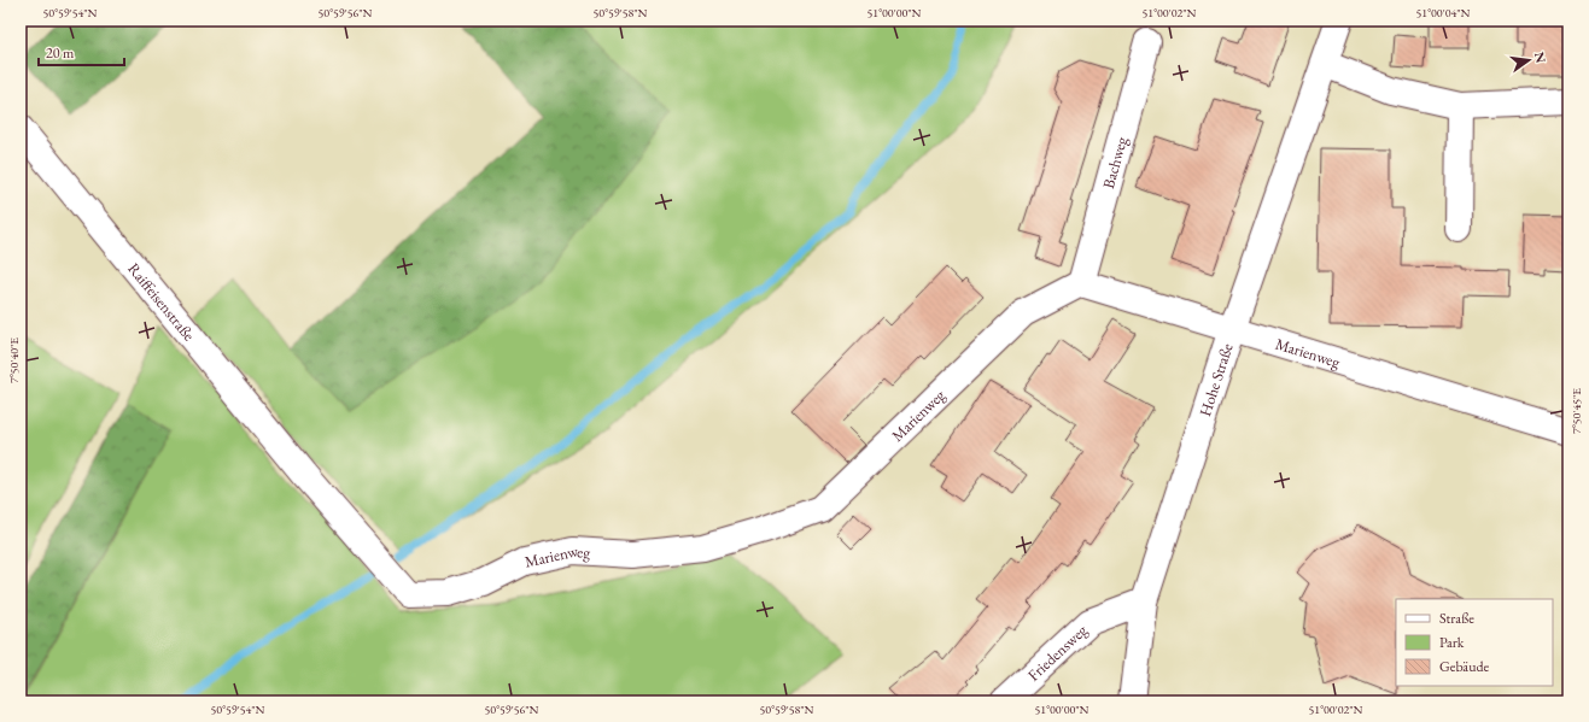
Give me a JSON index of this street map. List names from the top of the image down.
{
  "streets": {
    "street": [
      "Bachweg",
      "Raiffeisenstraße",
      "Marienweg",
      "Hohe Straße",
      "Friedensweg"
    ]
  },
  "crossings": [
    ["Bachweg", "Marienweg"],
    ["Raiffeisenstraße", "Marienweg"],
    ["Marienweg", "Hohe Straße"],
    ["Hohe Straße", "Friedensweg"]
  ],
  "legend": ["Straße", "Park", "Gebäude"],
  "scale_bar": "20 m",
  "north": "right",
  "coordinates": [
    "50°59'54\"N",
    "50°59'56\"N",
    "50°59'58\"N",
    "51°00'00\"N",
    "51°00'02\"N",
    "51°00'04\"N",
    "7°50'40\"E",
    "7°50'45\"E"
  ]
}
